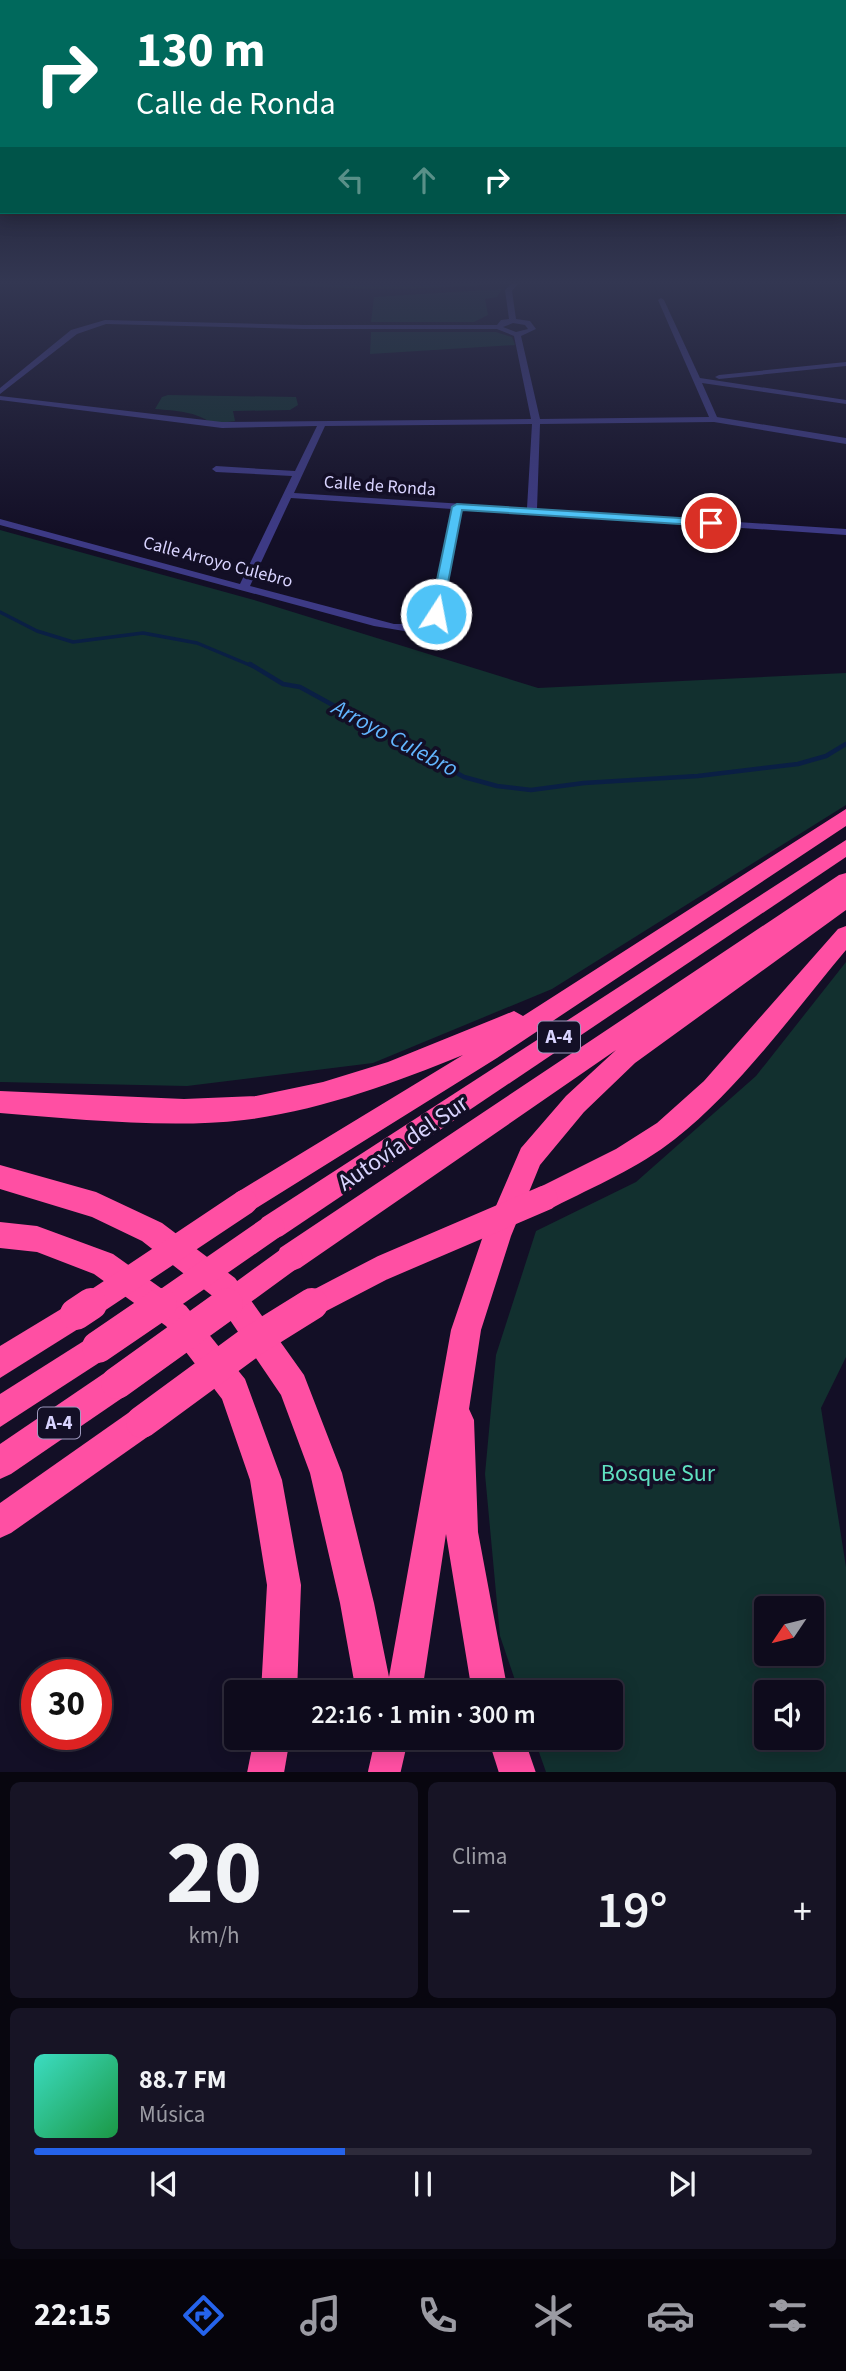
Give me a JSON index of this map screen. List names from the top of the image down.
{
  "streets": {
    "highway": ["A-4", "Autovía del Sur"],
    "street": ["Calle de Ronda", "Calle Arroyo Culebro"]
  },
  "crossings": [
    ["Calle de Ronda", "Calle Arroyo Culebro"]
  ],
  "water": ["Arroyo Culebro"],
  "parks": ["Bosque Sur"],
  "north": "bottom left",
  "page": {
    "turn": ["130 m", "Calle de Ronda"],
    "limit": "30",
    "trip": "22:16 · 1 min · 300 m",
    "tile": [
      ["20", "km/h"],
      "Clima"
    ],
    "heat": ["−", "19°", "+"],
    "song": ["88.7 FM", "Música"],
    "tabs": "22:15"
  }
}
